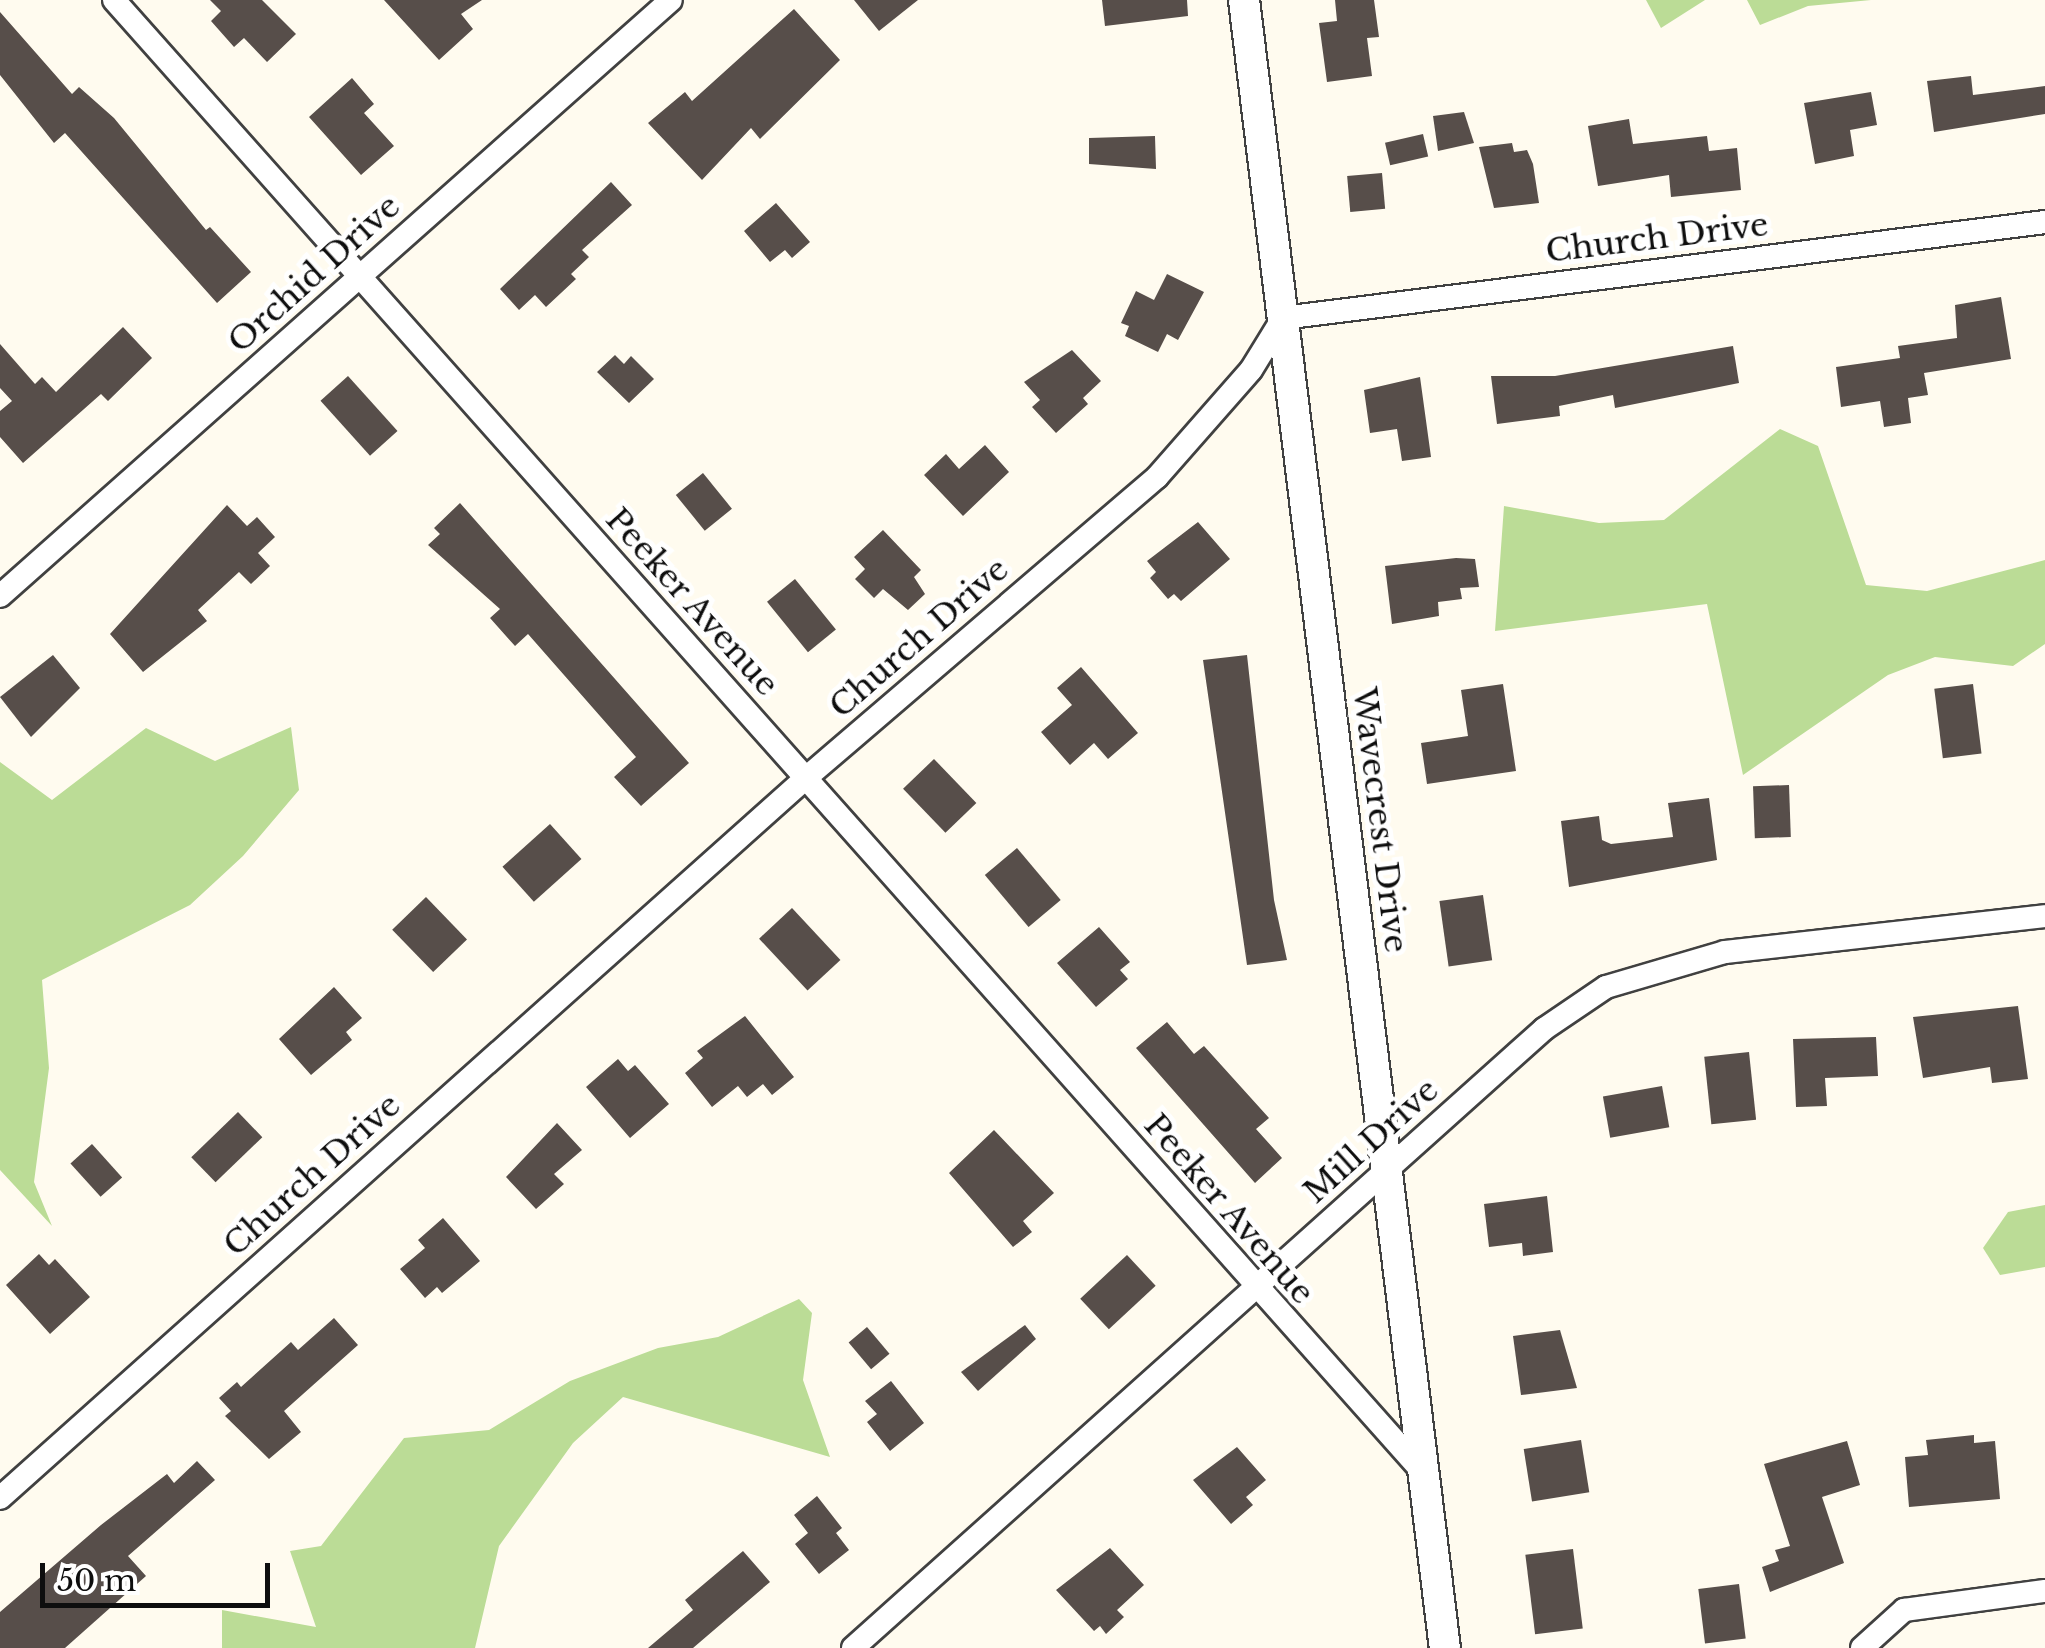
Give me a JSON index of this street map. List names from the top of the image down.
{
  "streets": {
    "street": [
      "Church Drive",
      "Orchid Drive",
      "Peeker Avenue",
      "Wavecrest Drive",
      "Mill Drive"
    ]
  },
  "crossings": [
    ["Church Drive", "Peeker Avenue"],
    ["Church Drive", "Wavecrest Drive"],
    ["Orchid Drive", "Peeker Avenue"],
    ["Peeker Avenue", "Wavecrest Drive"],
    ["Peeker Avenue", "Mill Drive"],
    ["Wavecrest Drive", "Mill Drive"]
  ],
  "scale_bar": "50 m"
}
